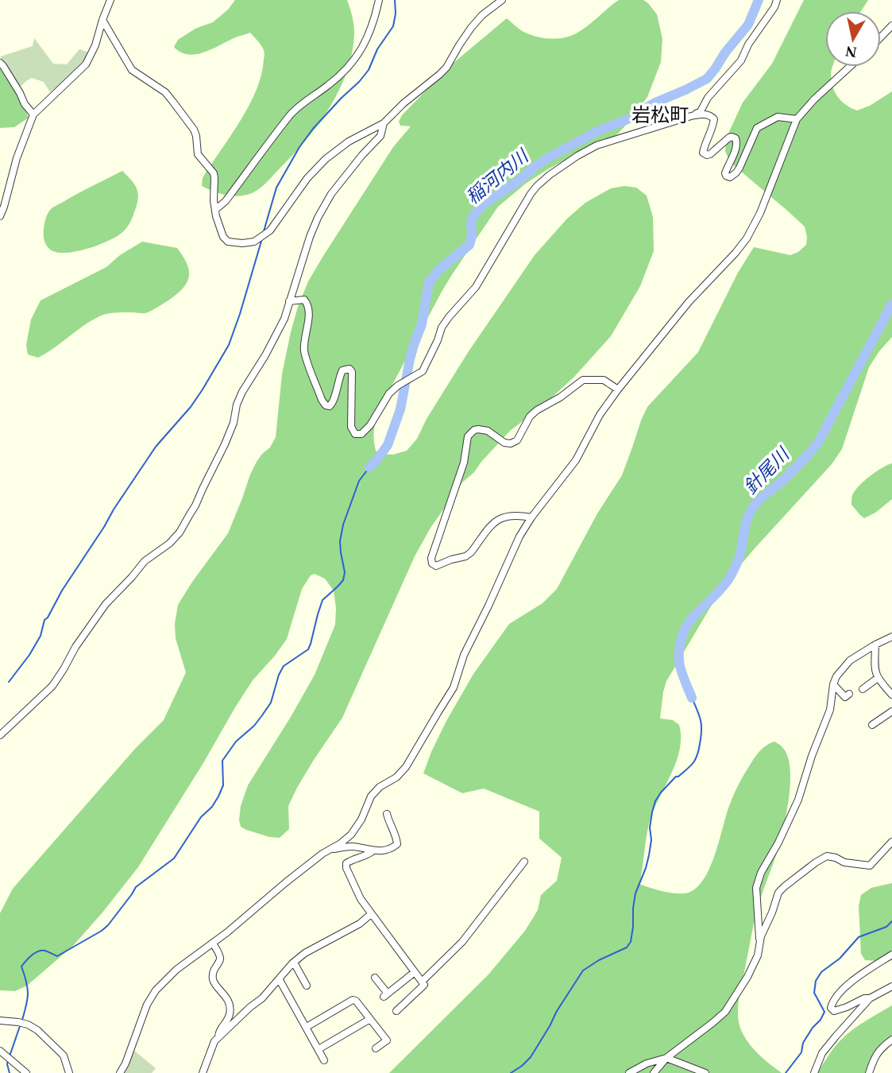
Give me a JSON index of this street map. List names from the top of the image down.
{
  "districts": ["岩松町"],
  "water": ["稲河内川", "針尾川"],
  "north": "bottom"
}
